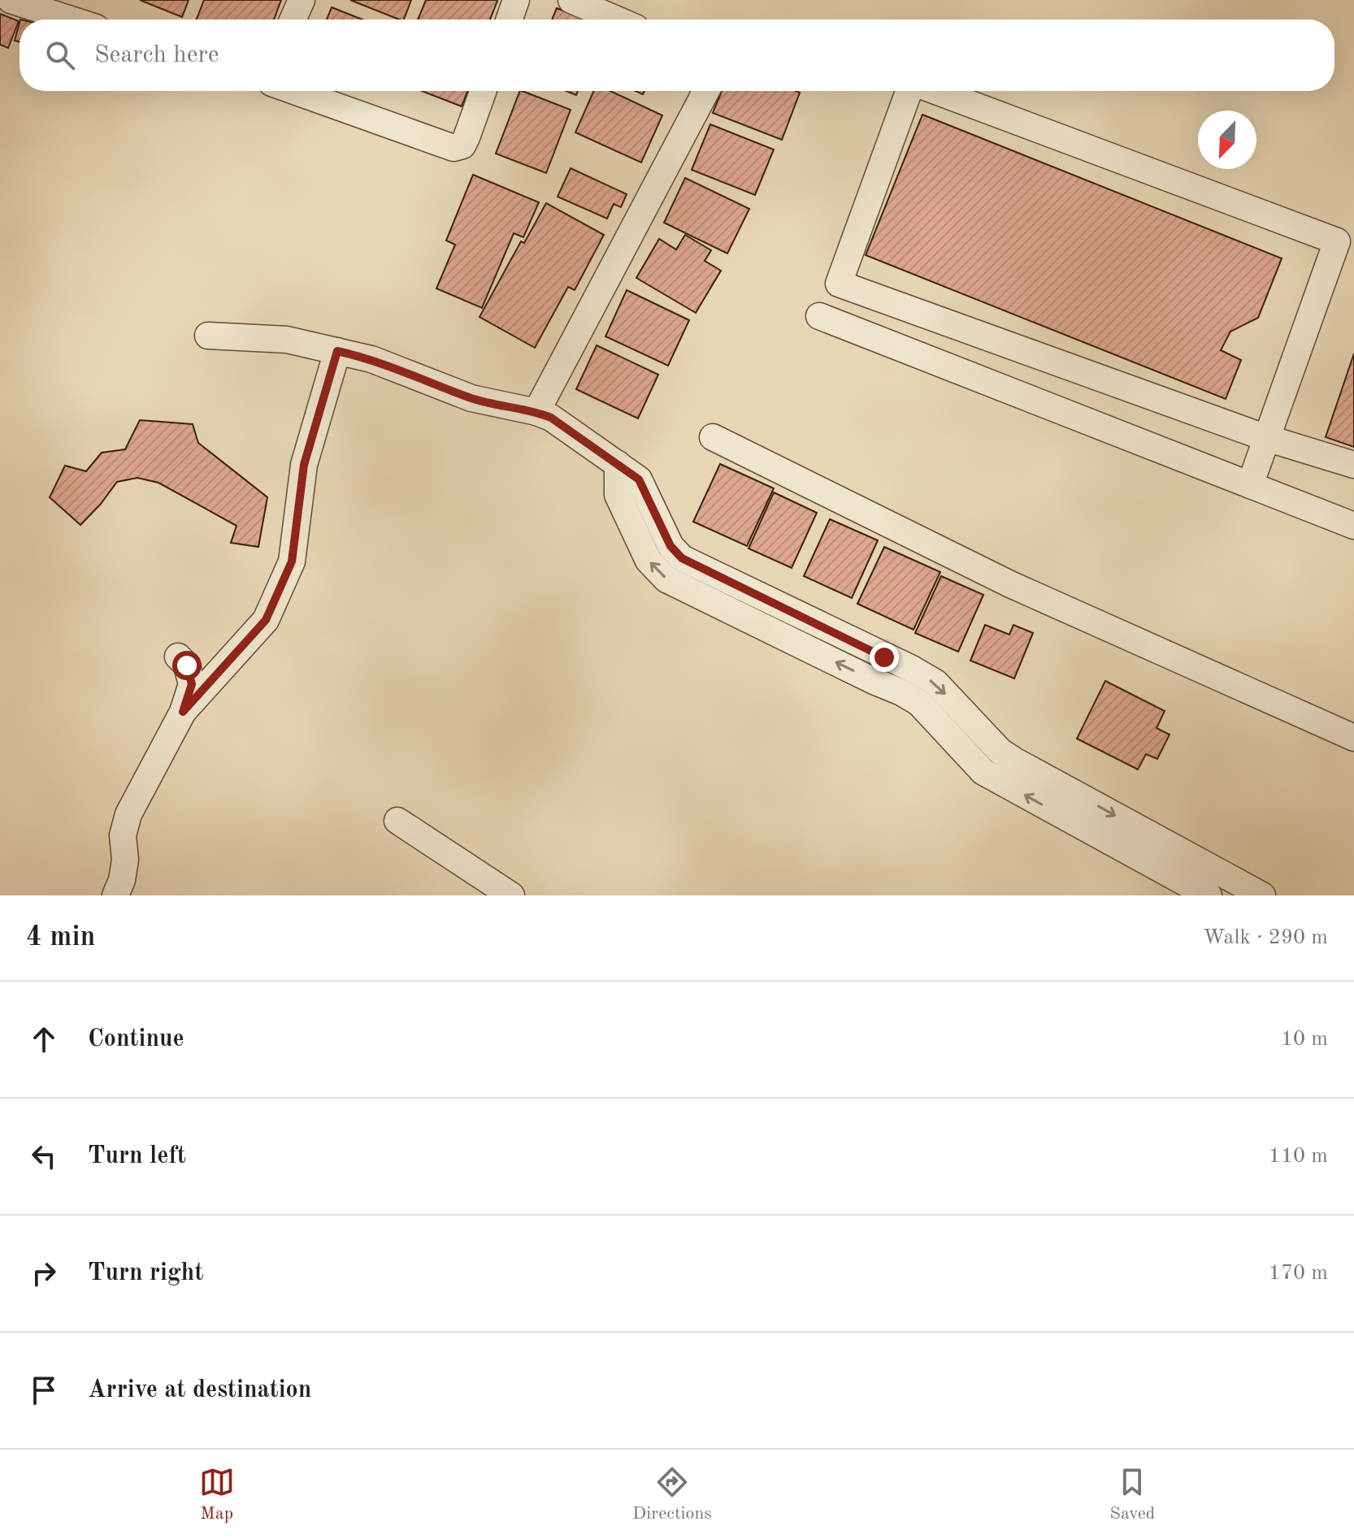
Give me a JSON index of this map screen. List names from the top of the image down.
{
  "north": "bottom left",
  "page": {
    "search": "Search here",
    "heading": ["4 min", "Walk · 290 m"],
    "list": [
      ["Continue", "10 m"],
      ["Turn left", "110 m"],
      ["Turn right", "170 m"],
      "Arrive at destination"
    ],
    "nav": ["Map", "Directions", "Saved"]
  }
}
